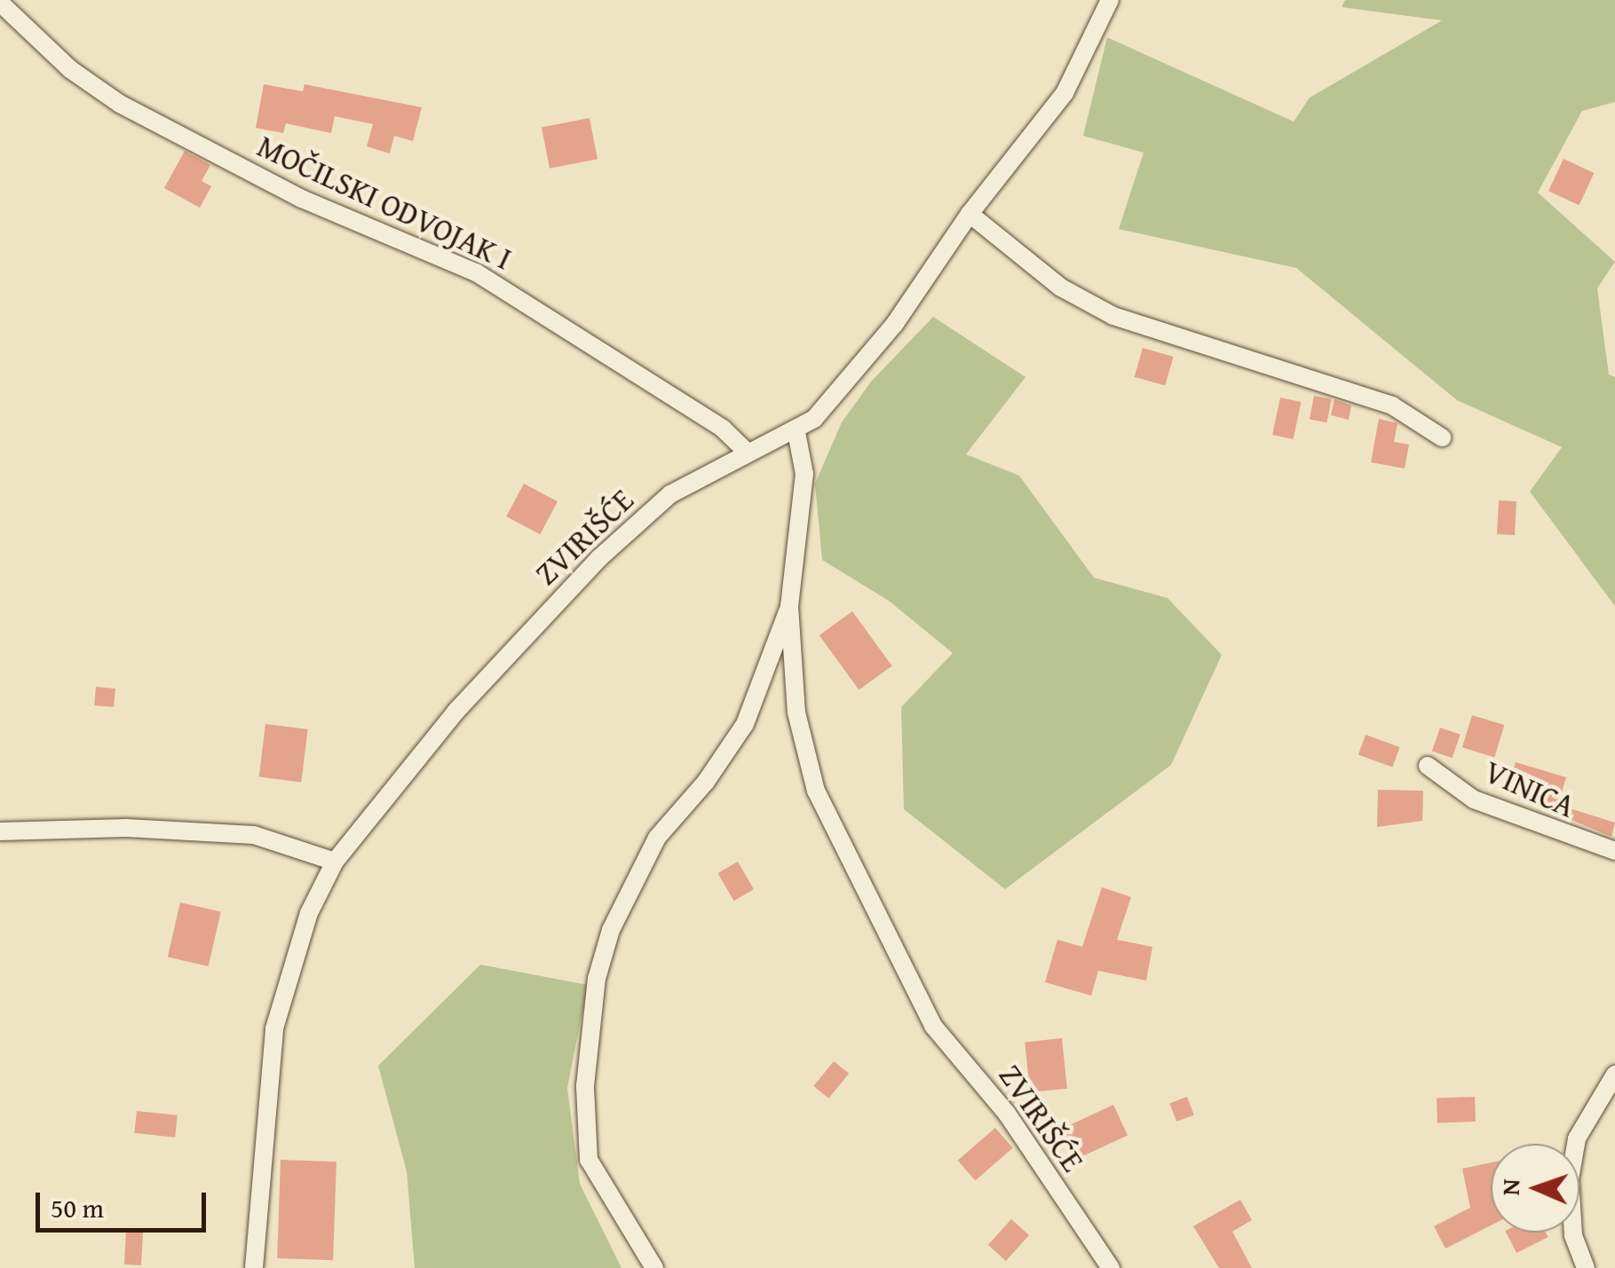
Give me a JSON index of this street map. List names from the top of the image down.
{
  "streets": {
    "street": ["MOČILSKI ODVOJAK I", "ZVIRIŠĆE", "VINICA"]
  },
  "crossings": [
    ["MOČILSKI ODVOJAK I", "ZVIRIŠĆE"]
  ],
  "scale_bar": "50 m",
  "north": "left"
}
